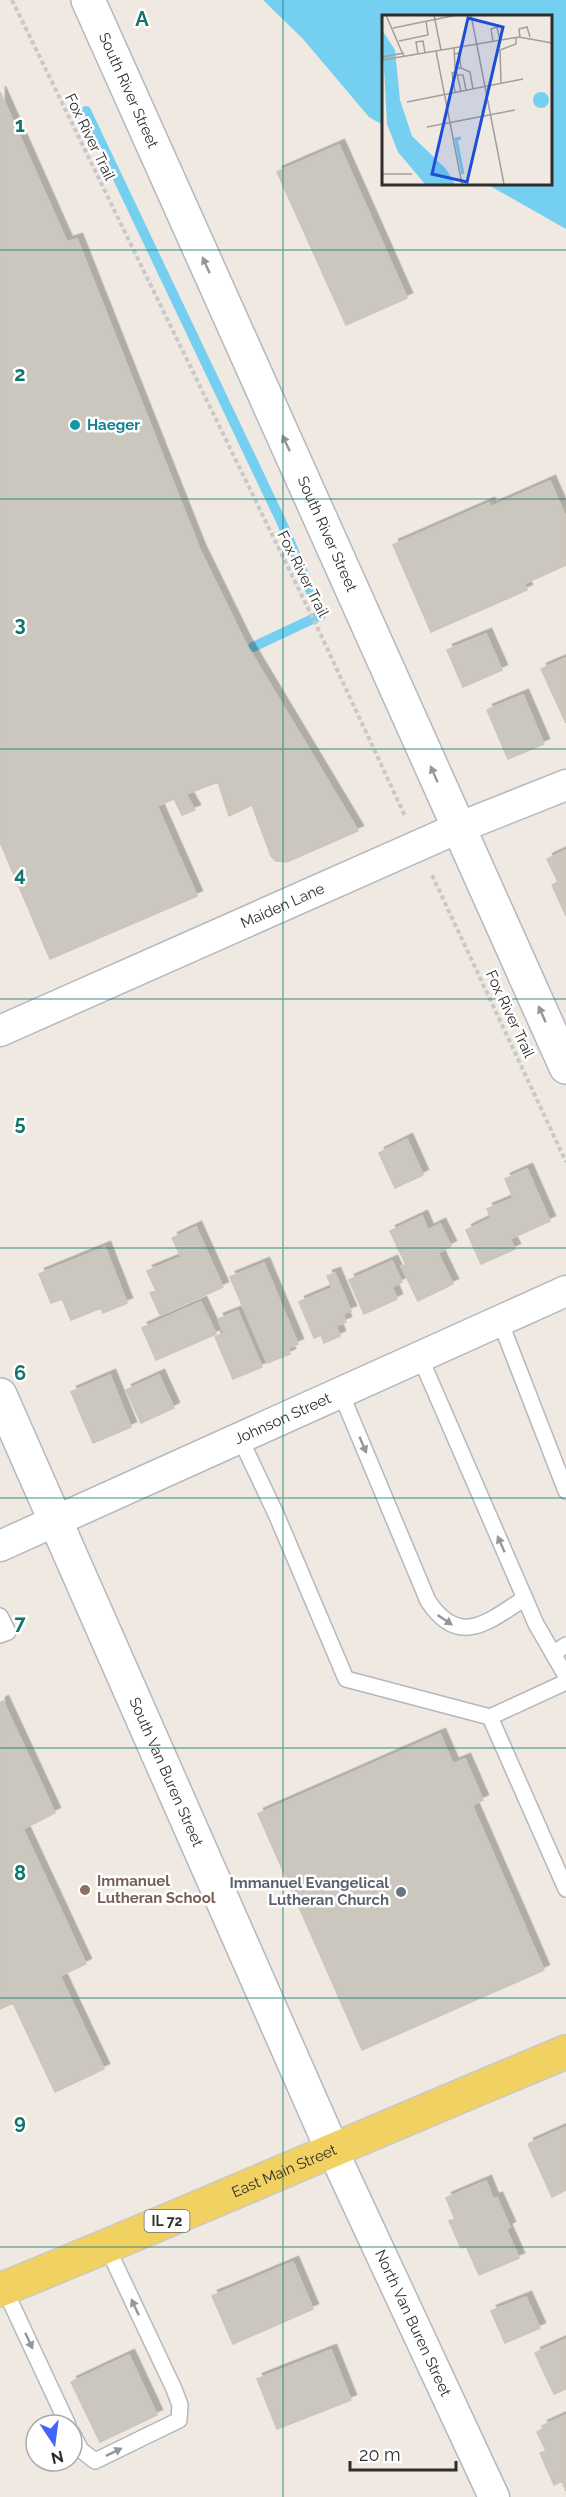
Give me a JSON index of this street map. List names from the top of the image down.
{
  "streets": {
    "main road": ["East Main Street", "IL 72"],
    "street": [
      "South River Street",
      "Maiden Lane",
      "Johnson Street",
      "South Van Buren Street",
      "North Van Buren Street"
    ],
    "path": ["Fox River Trail"]
  },
  "crossings": [
    ["South River Street", "Maiden Lane"],
    ["Fox River Trail", "Maiden Lane"],
    ["Johnson Street", "South Van Buren Street"],
    ["South Van Buren Street", "East Main Street"],
    ["South Van Buren Street", "North Van Buren Street"],
    ["East Main Street", "North Van Buren Street"]
  ],
  "one_way": ["South River Street"],
  "places": ["Haeger", "Immanuel Lutheran School", "Immanuel Evangelical Lutheran Church"],
  "scale_bar": "20 m",
  "north": "bottom",
  "grid": {
    "columns": ["A"],
    "rows": [
      "1",
      "2",
      "3",
      "4",
      "5",
      "6",
      "7",
      "8",
      "9"
    ]
  }
}
